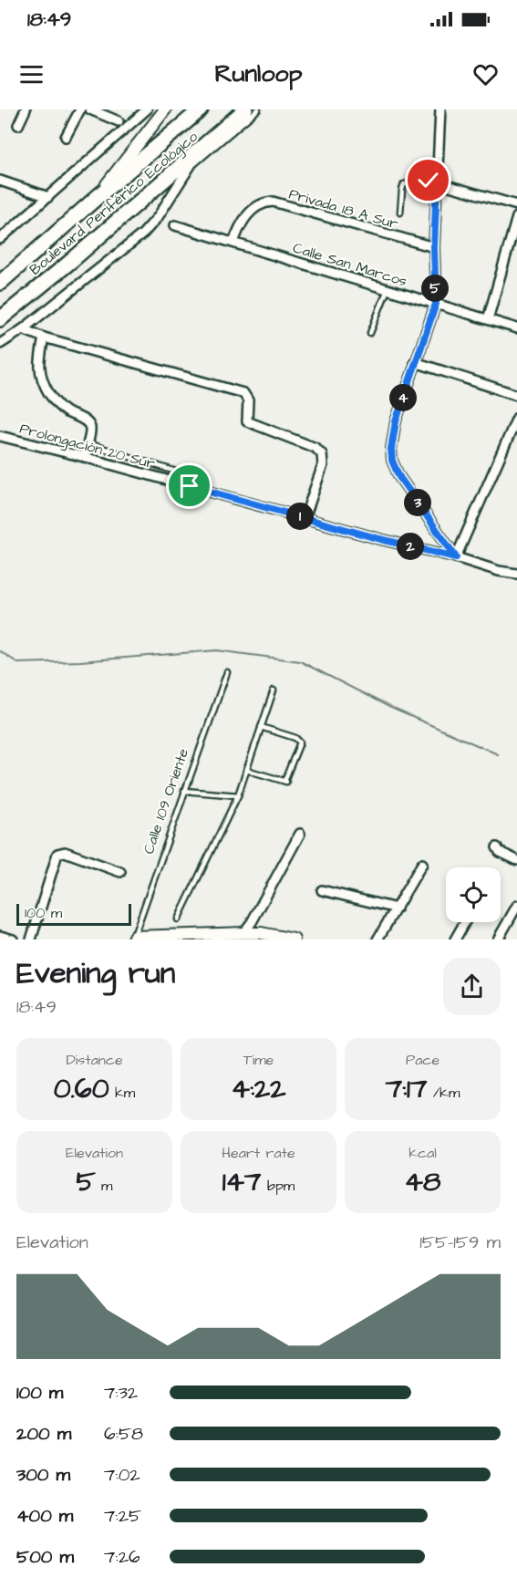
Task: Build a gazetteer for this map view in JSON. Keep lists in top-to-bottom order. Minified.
{"streets":{"highway":["Boulevard Periférico Ecológico"],"street":["Privada 18 A Sur","Calle San Marcos","Prolongación 20 Sur"],"lane":["Calle 109 Oriente"]},"crossings":[["Privada 18 A Sur","Calle San Marcos"]],"scale_bar":"100 m","page":{"status":"18:49","header":"Runloop","pins":["5","4","3","1","2"],"scale":"100 m","heading":["Evening run","18:49"],"stats":[["Distance","0.60 km"],["Time","4:22"],["Pace","7:17 /km"],["Elevation","5 m"],["Heart rate","147 bpm"],["kcal","48"]],"chart":["Elevation","155–159 m"],"list":[{"name":"100 m","note":"7:32"},{"name":"200 m","note":"6:58"},{"name":"300 m","note":"7:02"},{"name":"400 m","note":"7:25"},{"name":"500 m","note":"7:26"}]}}
